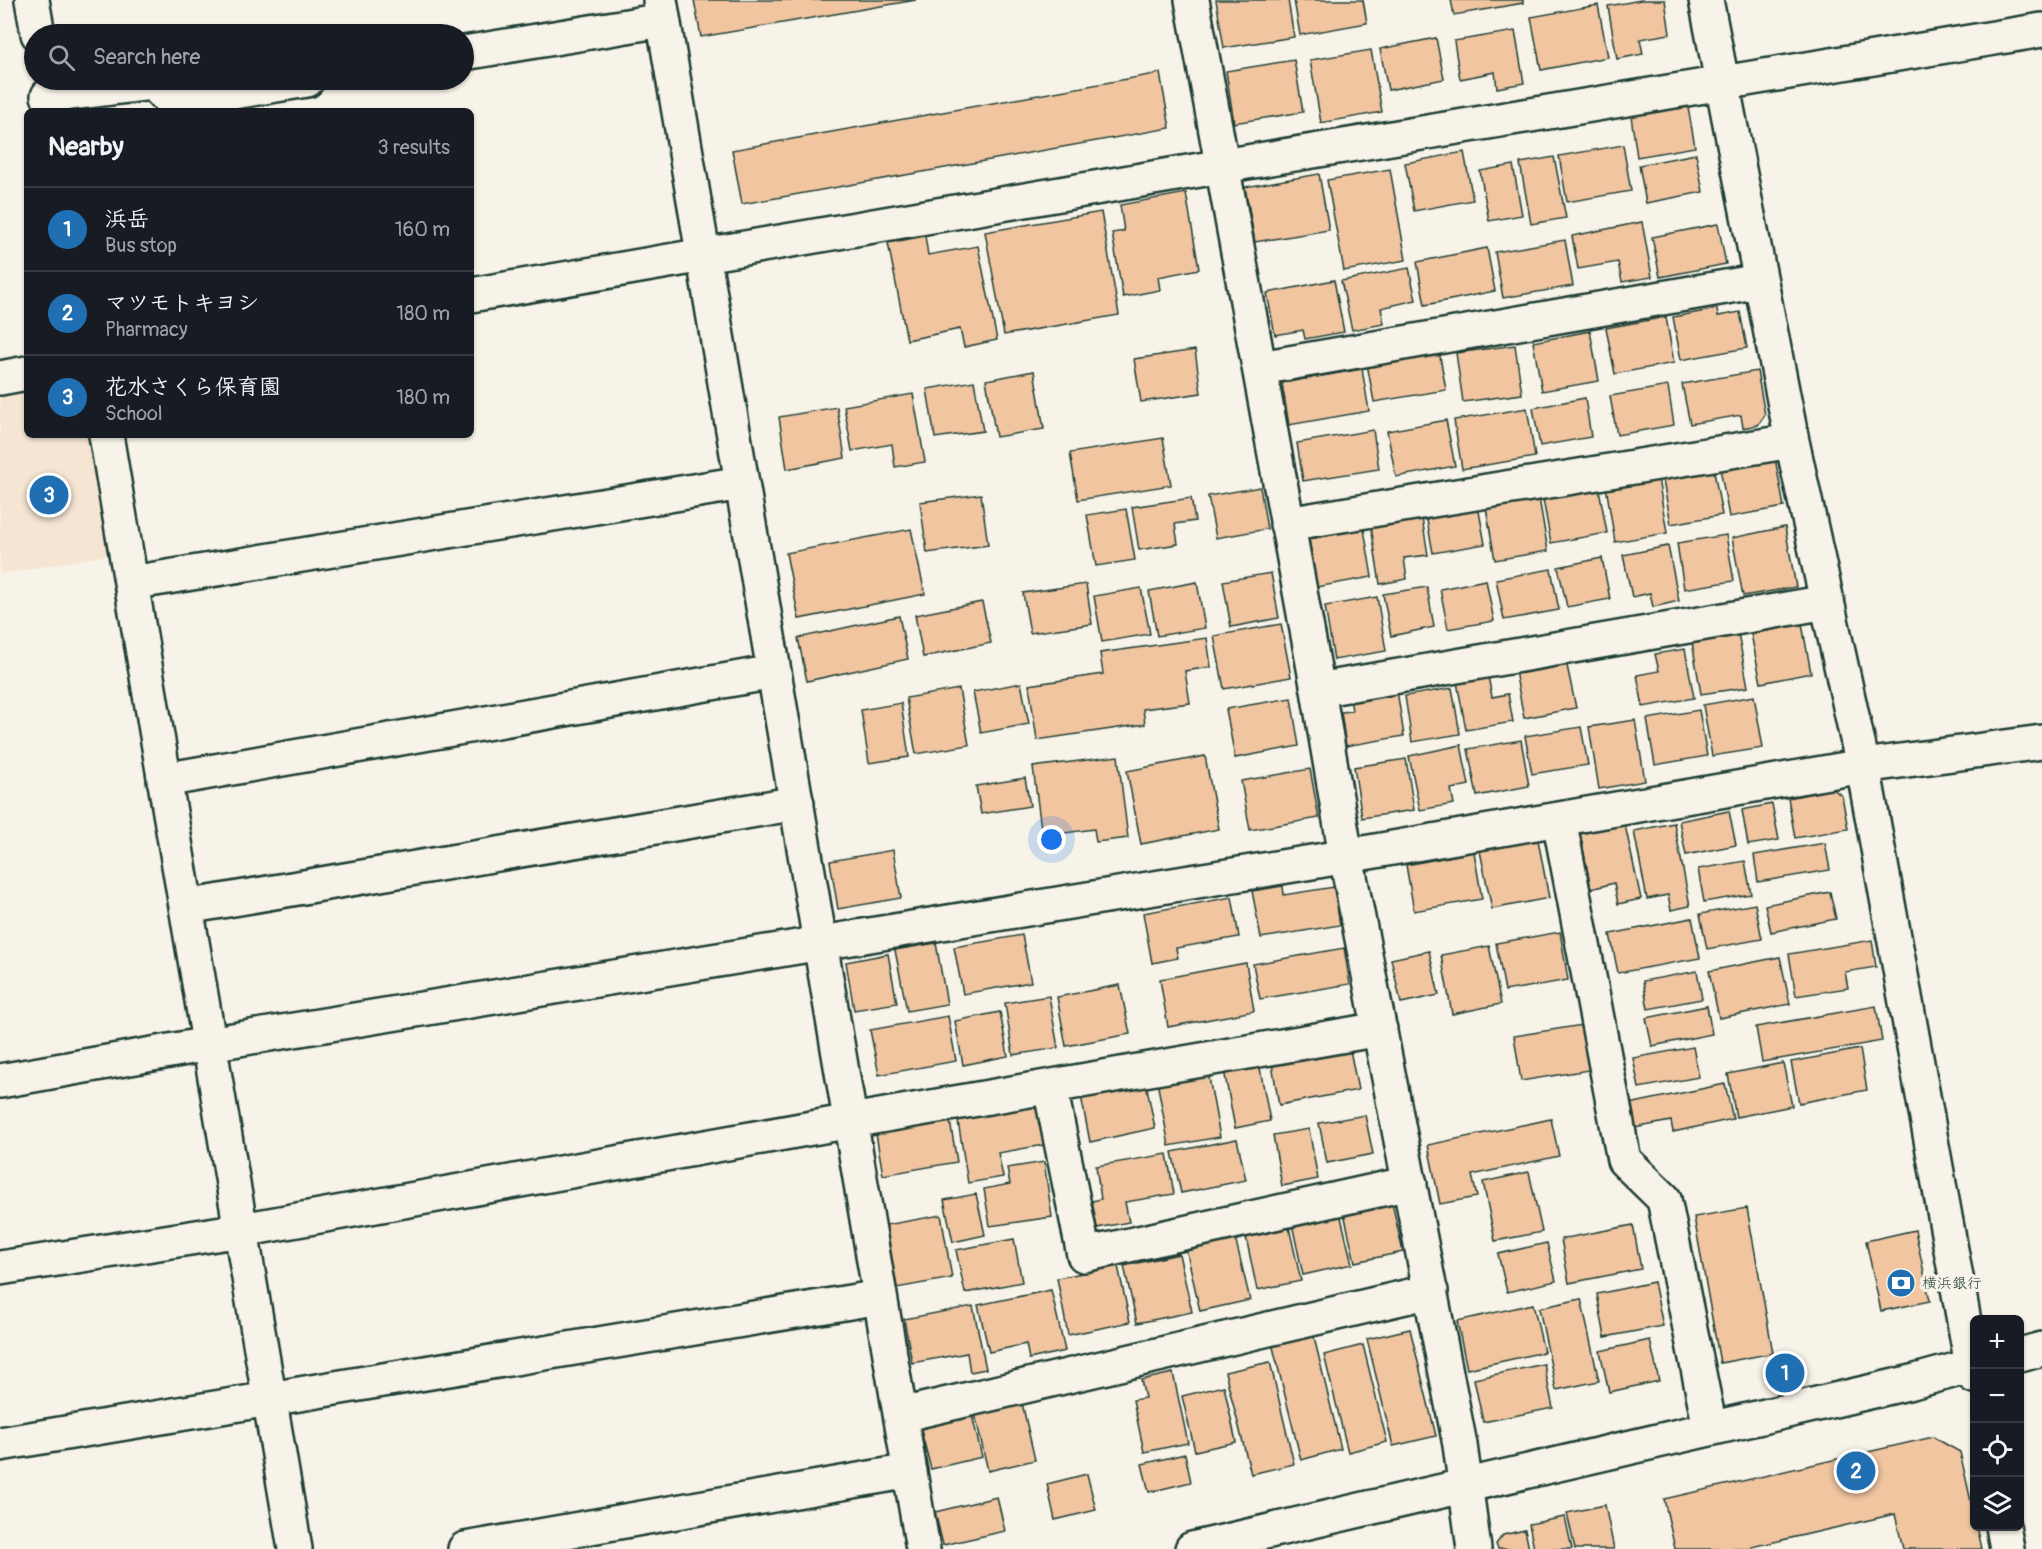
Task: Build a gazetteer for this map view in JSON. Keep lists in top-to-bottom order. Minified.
{"places":{"bank":["横浜銀行"]},"page":{"search":"Search here","heading":["Nearby","3 results"],"list":[{"mark":"1","name":"浜岳","note":"Bus stop","value":"160 m"},{"mark":"2","name":"マツモトキヨシ","note":"Pharmacy","value":"180 m"},{"mark":"3","name":"花水さくら保育園","note":"School","value":"180 m"}],"pins":["3","1","2"],"map_buttons":["+","−"]}}
